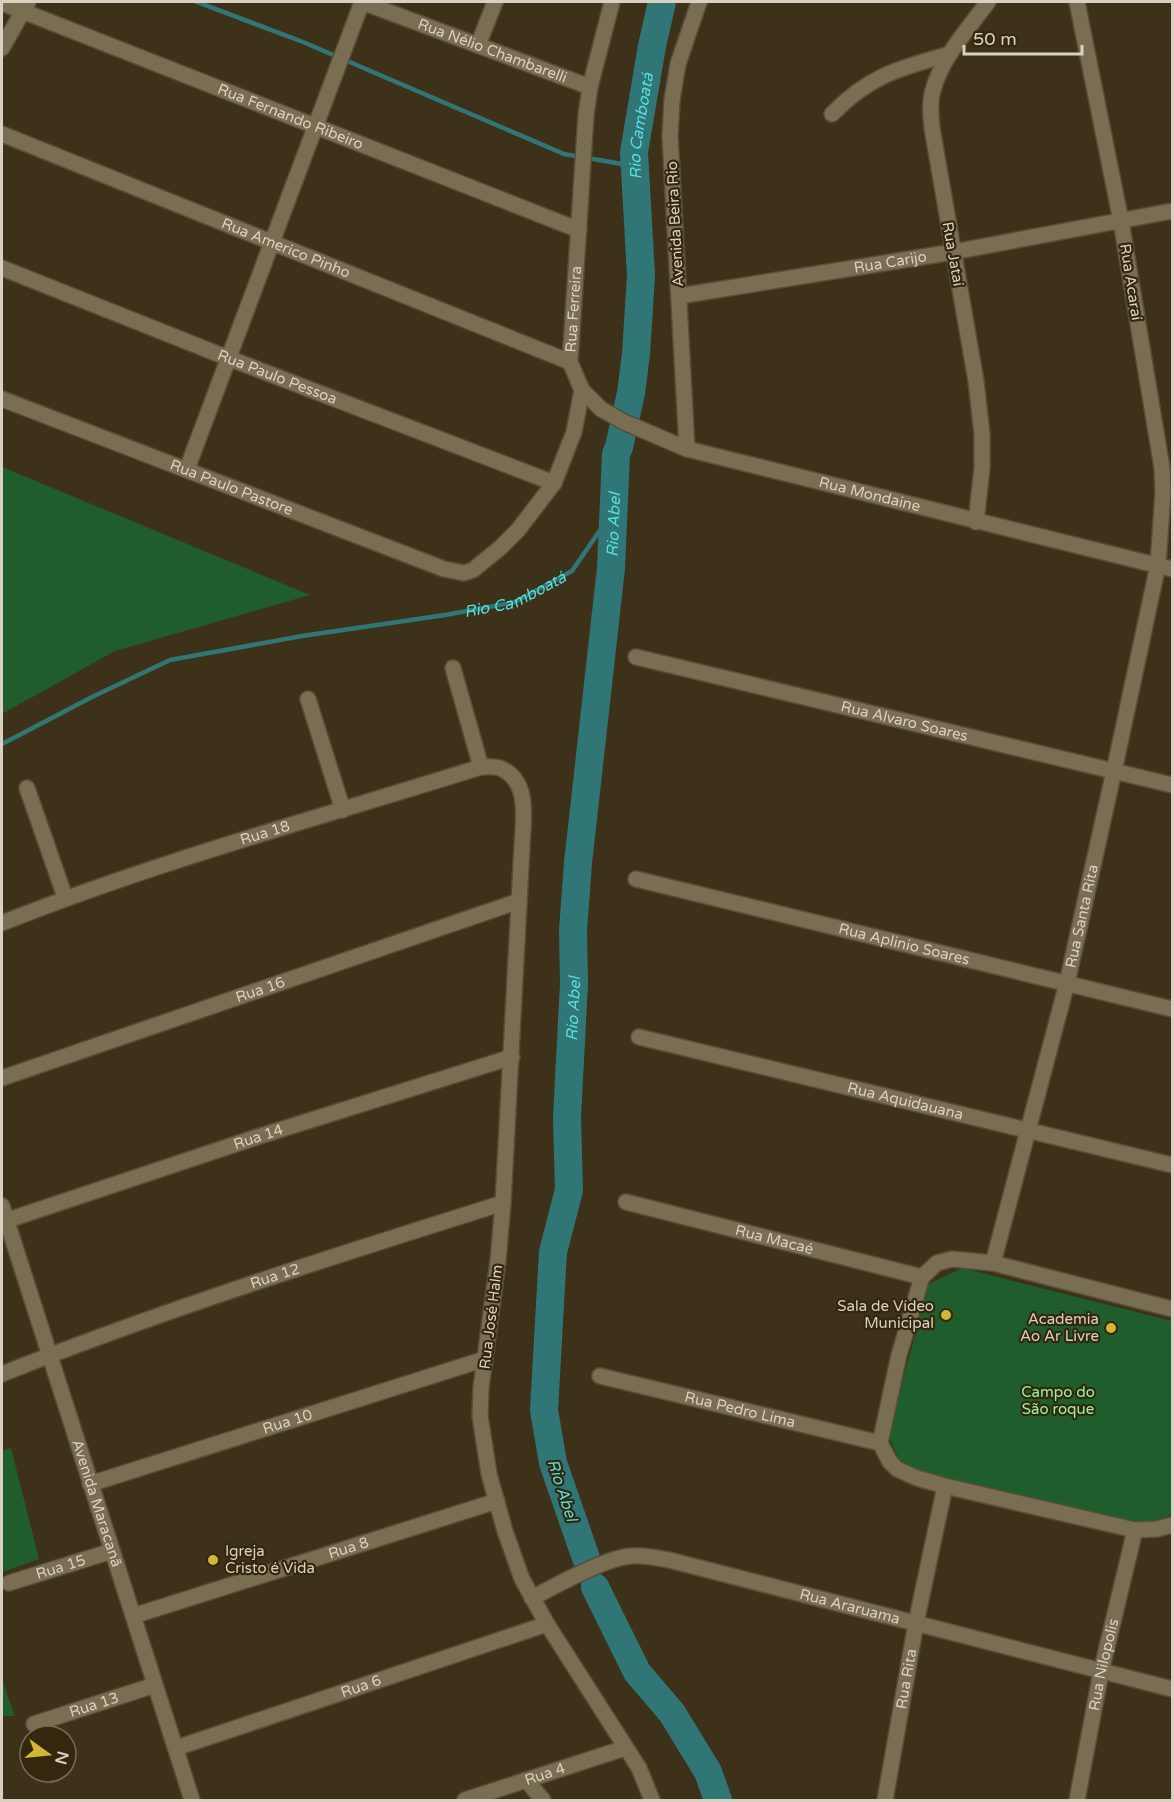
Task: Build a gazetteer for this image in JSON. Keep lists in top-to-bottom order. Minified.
{"streets":{"street":["Rua Nélio Chambarelli","Rua Fernando Ribeiro","Avenida Beira Rio","Rua Americo Pinho","Rua Jataí","Rua Carijo","Rua Acaraí","Rua Ferreira","Rua Paulo Pessoa","Rua Paulo Pastore","Rua Mondaine","Rua Alvaro Soares","Rua 18","Rua Santa Rita","Rua Aplinio Soares","Rua 16","Rua Aquidauana","Rua 14","Rua Macaé","Rua 12","Rua José Halm","Rua Pedro Lima","Rua 10","Avenida Maracanã","Rua 8","Rua 15","Rua Araruama","Rua Nilopolis","Rua Rita","Rua 6","Rua 13","Rua 4"]},"crossings":[["Rua Nélio Chambarelli","Rua Ferreira"],["Rua Fernando Ribeiro","Rua Ferreira"],["Avenida Beira Rio","Rua Carijo"],["Avenida Beira Rio","Rua Mondaine"],["Rua Americo Pinho","Rua Ferreira"],["Rua Jataí","Rua Carijo"],["Rua Jataí","Rua Mondaine"],["Rua Carijo","Rua Acaraí"],["Rua Acaraí","Rua Mondaine"],["Rua Acaraí","Rua Santa Rita"],["Rua Ferreira","Rua Mondaine"],["Rua Paulo Pessoa","Rua Paulo Pastore"],["Rua Mondaine","Rua Santa Rita"],["Rua Alvaro Soares","Rua Santa Rita"],["Rua 18","Rua José Halm"],["Rua Santa Rita","Rua Aplinio Soares"],["Rua Santa Rita","Rua Aquidauana"],["Rua 16","Rua José Halm"],["Rua 14","Rua José Halm"],["Rua 14","Avenida Maracanã"],["Rua 12","Rua José Halm"],["Rua 12","Avenida Maracanã"],["Rua José Halm","Rua 10"],["Rua José Halm","Rua 8"],["Rua José Halm","Rua Araruama"],["Rua José Halm","Rua 6"],["Rua José Halm","Rua 4"],["Rua 10","Avenida Maracanã"],["Avenida Maracanã","Rua 8"],["Avenida Maracanã","Rua 15"],["Avenida Maracanã","Rua 6"],["Avenida Maracanã","Rua 13"],["Rua Araruama","Rua Nilopolis"],["Rua Araruama","Rua Rita"]],"water":["Rio Camboatá","Rio Abel"],"parks":["Campo do São roque"],"places":["Sala de Vídeo Municipal","Academia Ao Ar Livre","Igreja Cristo é Vida"],"scale_bar":"50 m","north":"right"}
